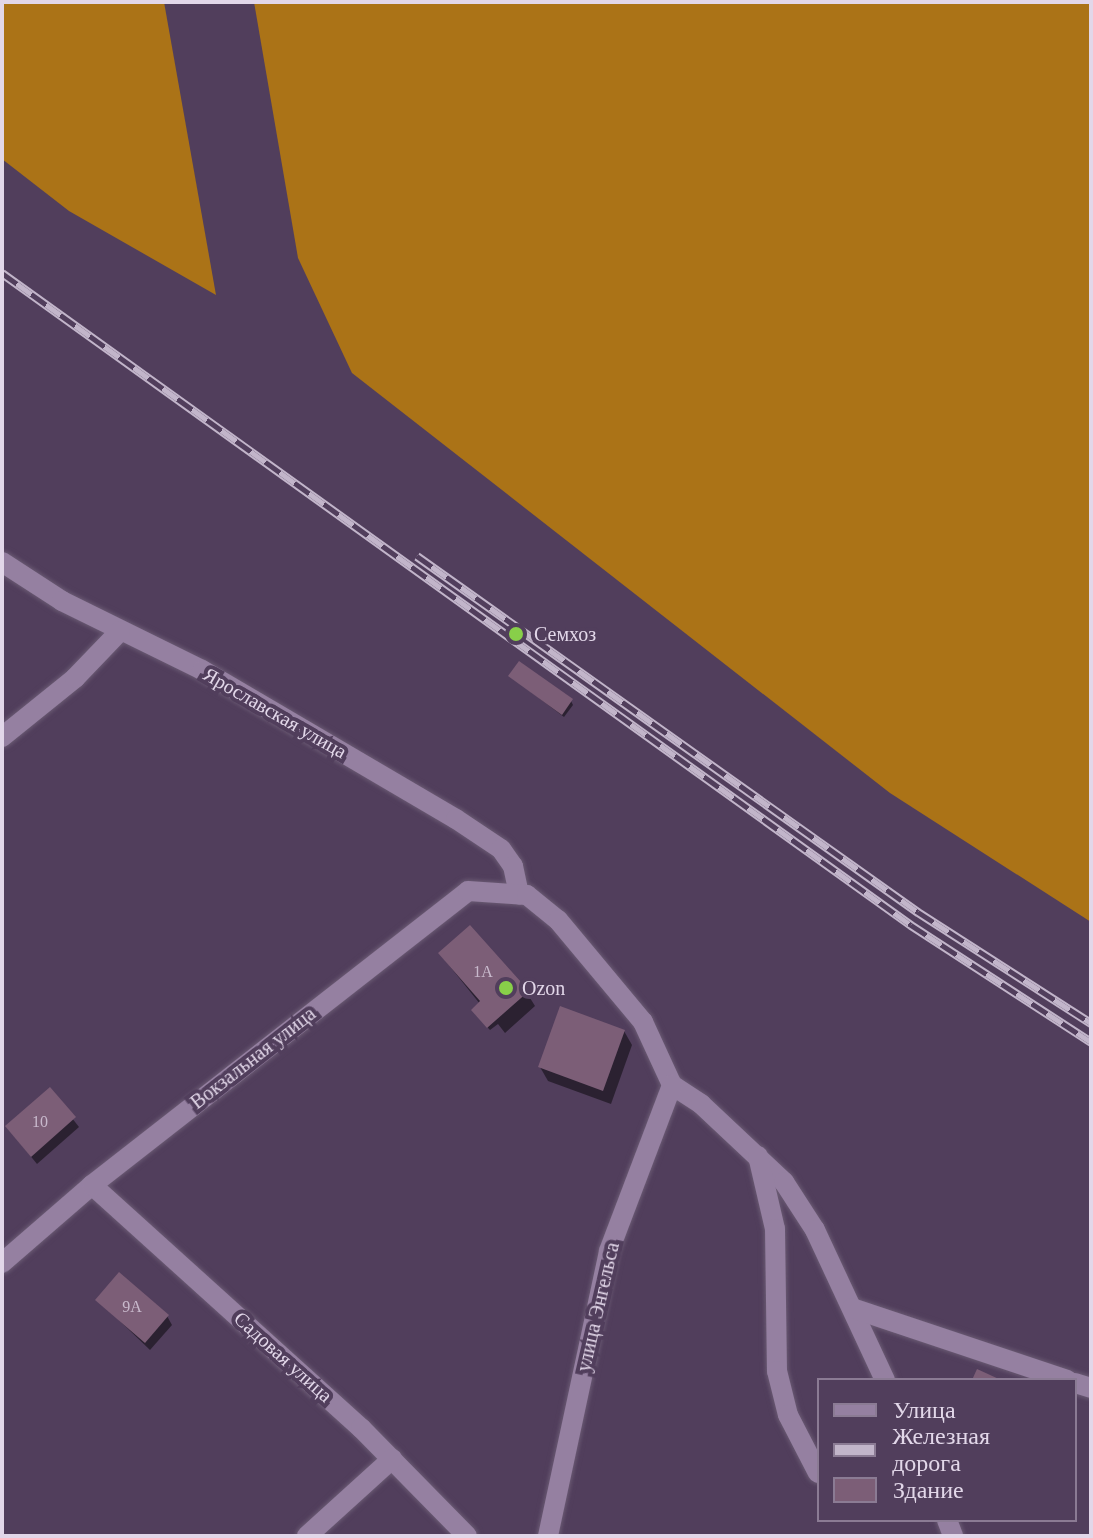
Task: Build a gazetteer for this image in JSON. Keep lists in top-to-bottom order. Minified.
{"streets":{"street":["Ярославская улица","Вокзальная улица","улица Энгельса","Садовая улица"]},"crossings":[["Ярославская улица","Вокзальная улица"],["Вокзальная улица","Садовая улица"]],"places":["Семхоз","Ozon"],"house_numbers":["1А","10","9А"],"legend":["Улица","Железная дорога","Здание"]}
